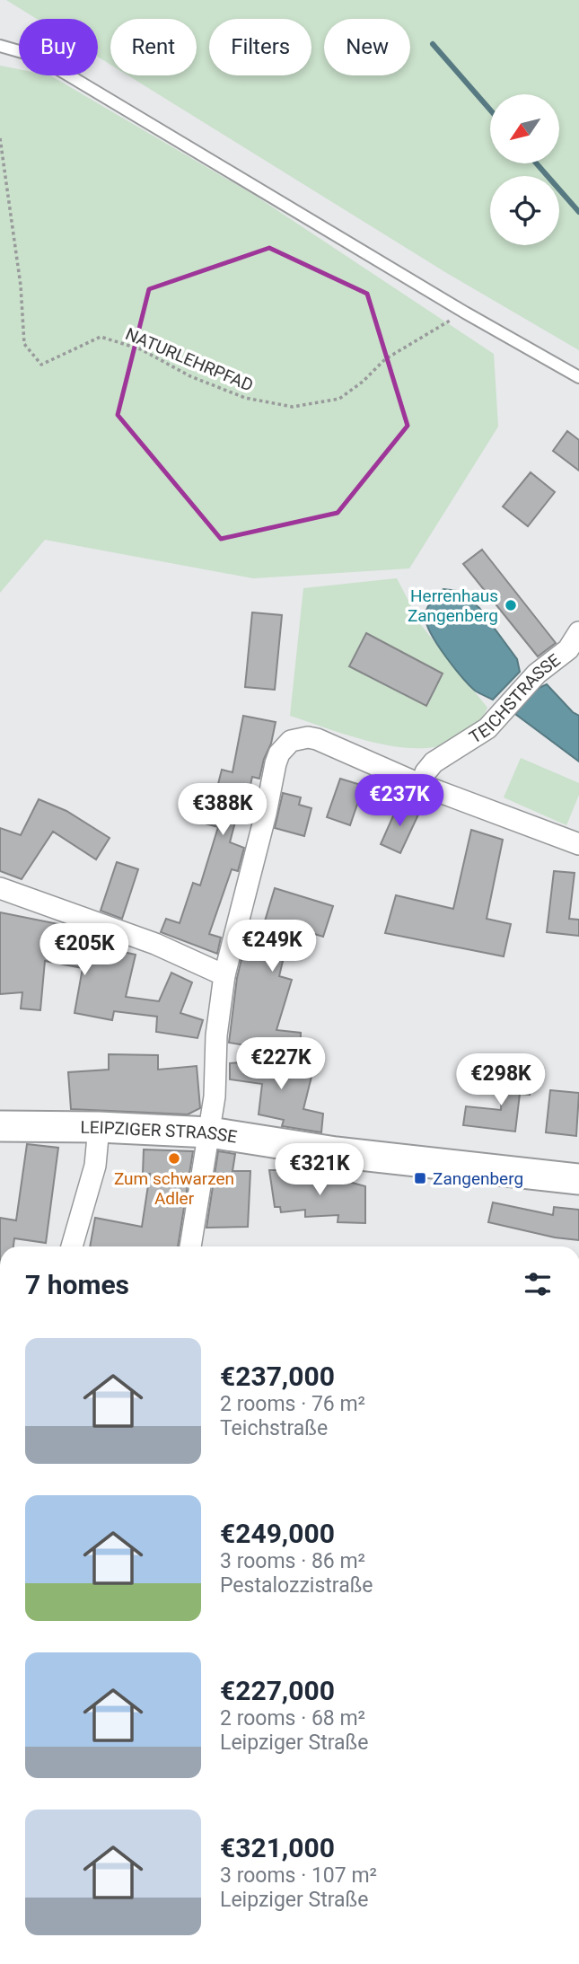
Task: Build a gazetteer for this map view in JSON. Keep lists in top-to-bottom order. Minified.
{"streets":{"street":["TEICHSTRASSE","LEIPZIGER STRASSE"],"path":["NATURLEHRPFAD"]},"places":{"other":["Herrenhaus Zangenberg","Zum schwarzen Adler"],"transit":["Zangenberg"]},"north":"bottom left","page":{"chip":["Buy","Rent","Filters","New"],"price":["€237K","€388K","€249K","€205K","€227K","€298K","€321K"],"heading":"7 homes","list":[{"name":"€237,000","note":"2 rooms · 76 m² · Teichstraße"},{"name":"€249,000","note":"3 rooms · 86 m² · Pestalozzistraße"},{"name":"€227,000","note":"2 rooms · 68 m² · Leipziger Straße"},{"name":"€321,000","note":"3 rooms · 107 m² · Leipziger Straße"}]}}
